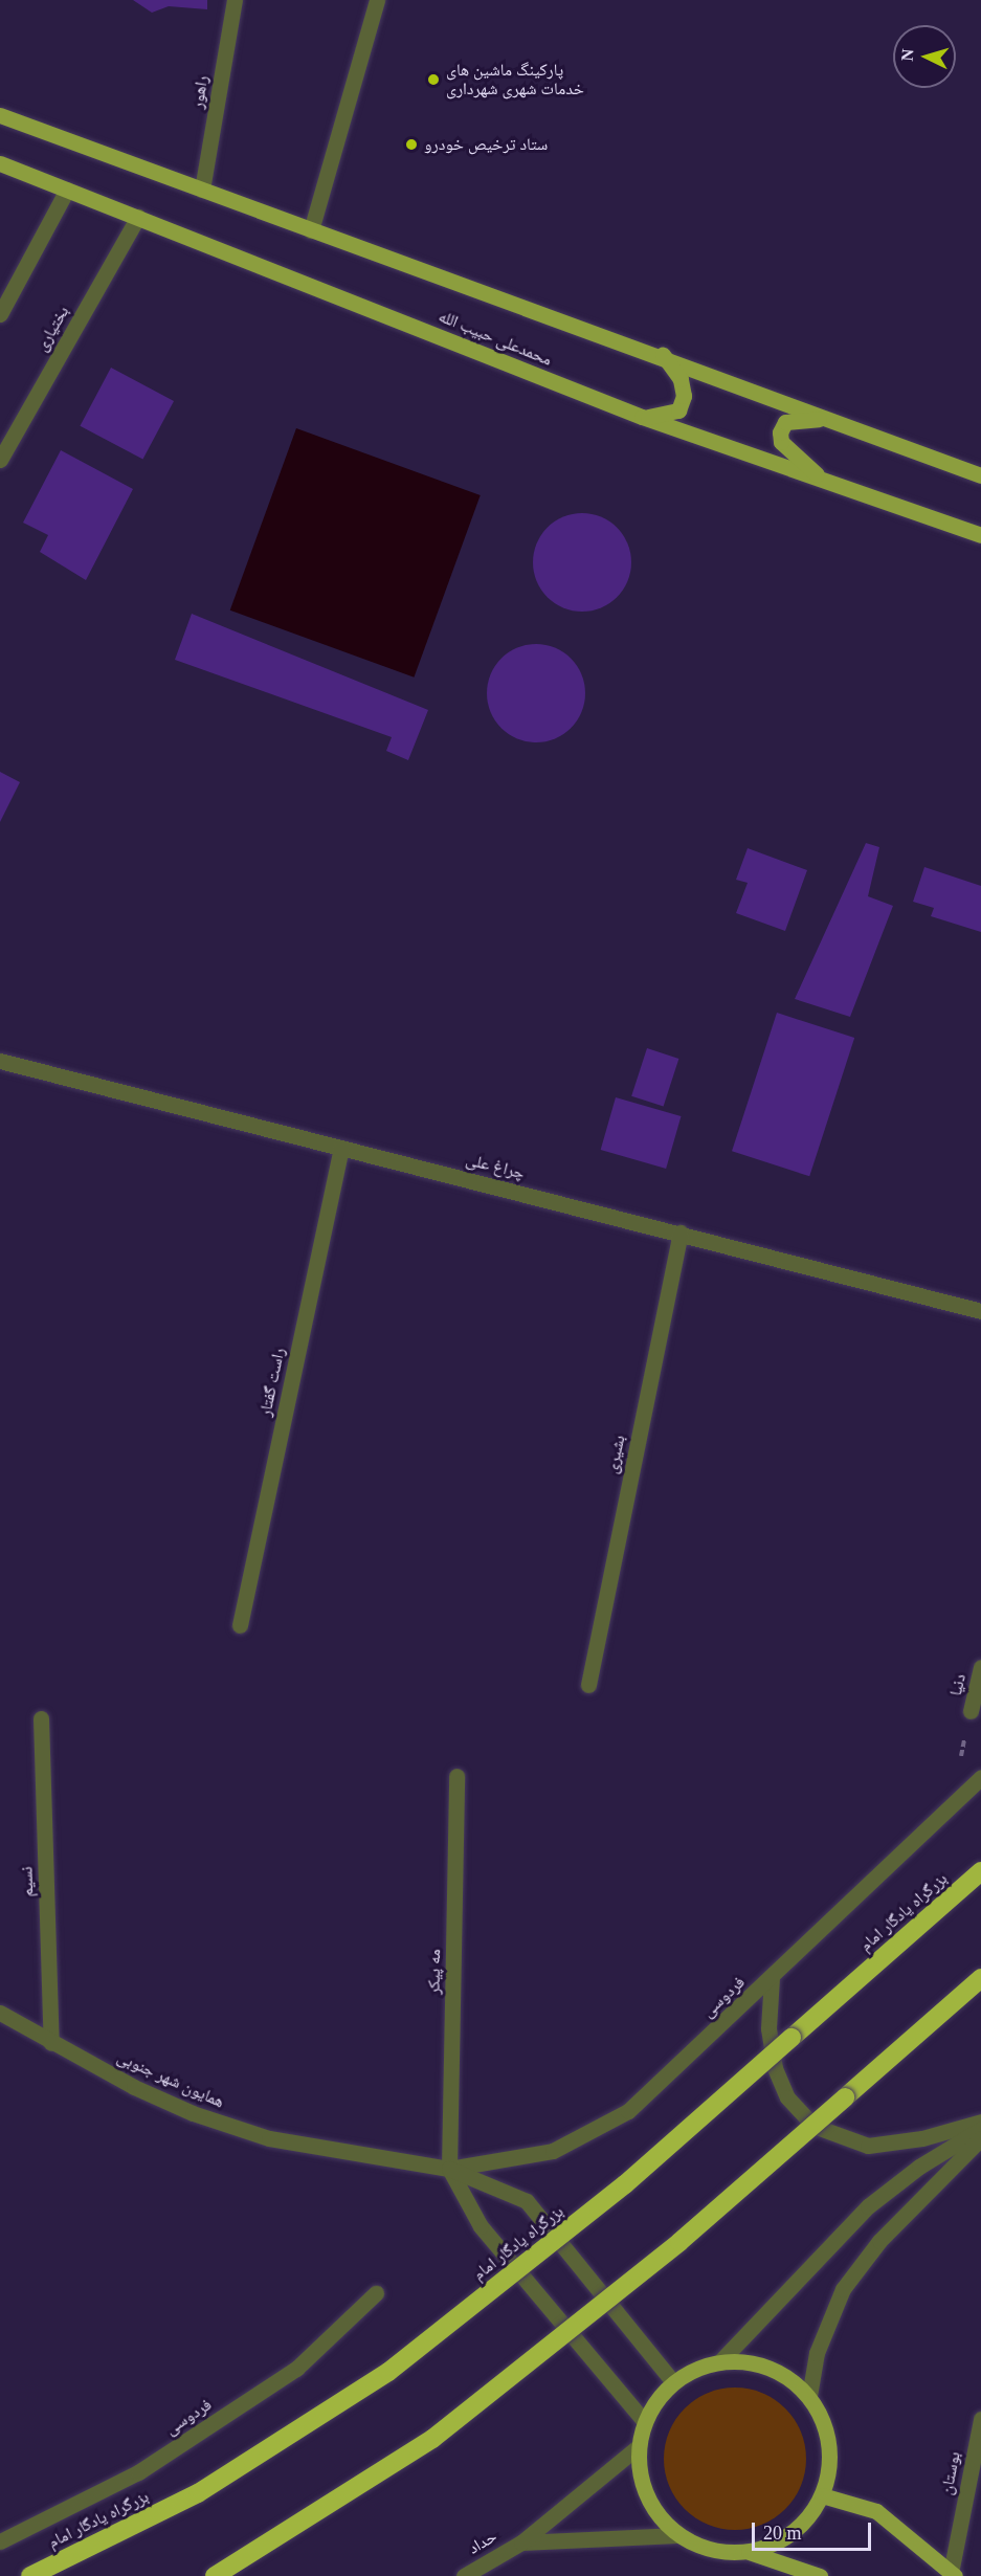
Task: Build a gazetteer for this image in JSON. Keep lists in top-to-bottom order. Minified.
{"streets":{"highway":["بزرگراه یادگار امام"],"main road":["محمدعلی حبیب الله"],"street":["راهور","بختیاری","چراغ‌ علی","راست گفتار","بشیری","دنیا","نسیم","مه‌ پیکر","فردوسی","همایون‌ شهر جنوبی","بوستان","حداد"]},"crossings":[["بختیاری","محمدعلی حبیب الله"],["چراغ‌ علی","راست گفتار"],["چراغ‌ علی","بشیری"],["نسیم","همایون‌ شهر جنوبی"],["مه‌ پیکر","فردوسی"],["مه‌ پیکر","همایون‌ شهر جنوبی"],["فردوسی","همایون‌ شهر جنوبی"]],"places":["پارکینگ ماشین های خدمات شهری شهرداری","ستاد ترخیص خودرو"],"scale_bar":"20 m","north":"left"}
